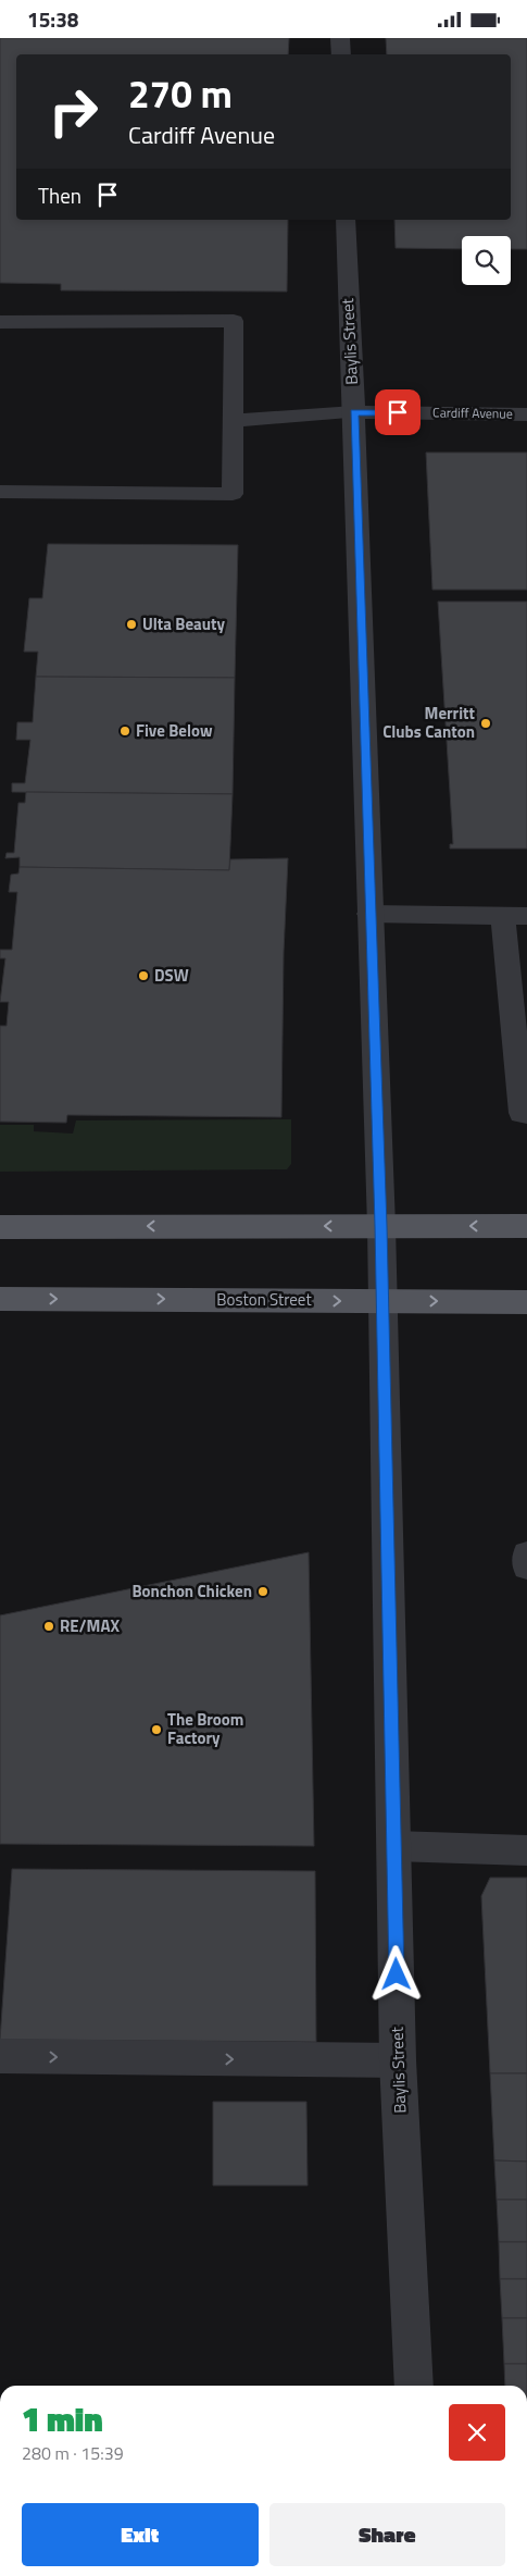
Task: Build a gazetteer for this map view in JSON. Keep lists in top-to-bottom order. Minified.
{"streets":{"main road":["Boston Street"],"street":["Baylis Street","Cardiff Avenue"]},"crossings":[["Baylis Street","Cardiff Avenue"],["Baylis Street","Boston Street"]],"places":["Ulta Beauty","Merritt Clubs Canton","Five Below","DSW","Bonchon Chicken","RE/MAX","The Broom Factory"],"page":{"status":"15:38","turn":["270 m","Cardiff Avenue"],"then":"Then","heading":["1 min","280 m · 15:39"],"buttons":["Exit","Share"]}}
